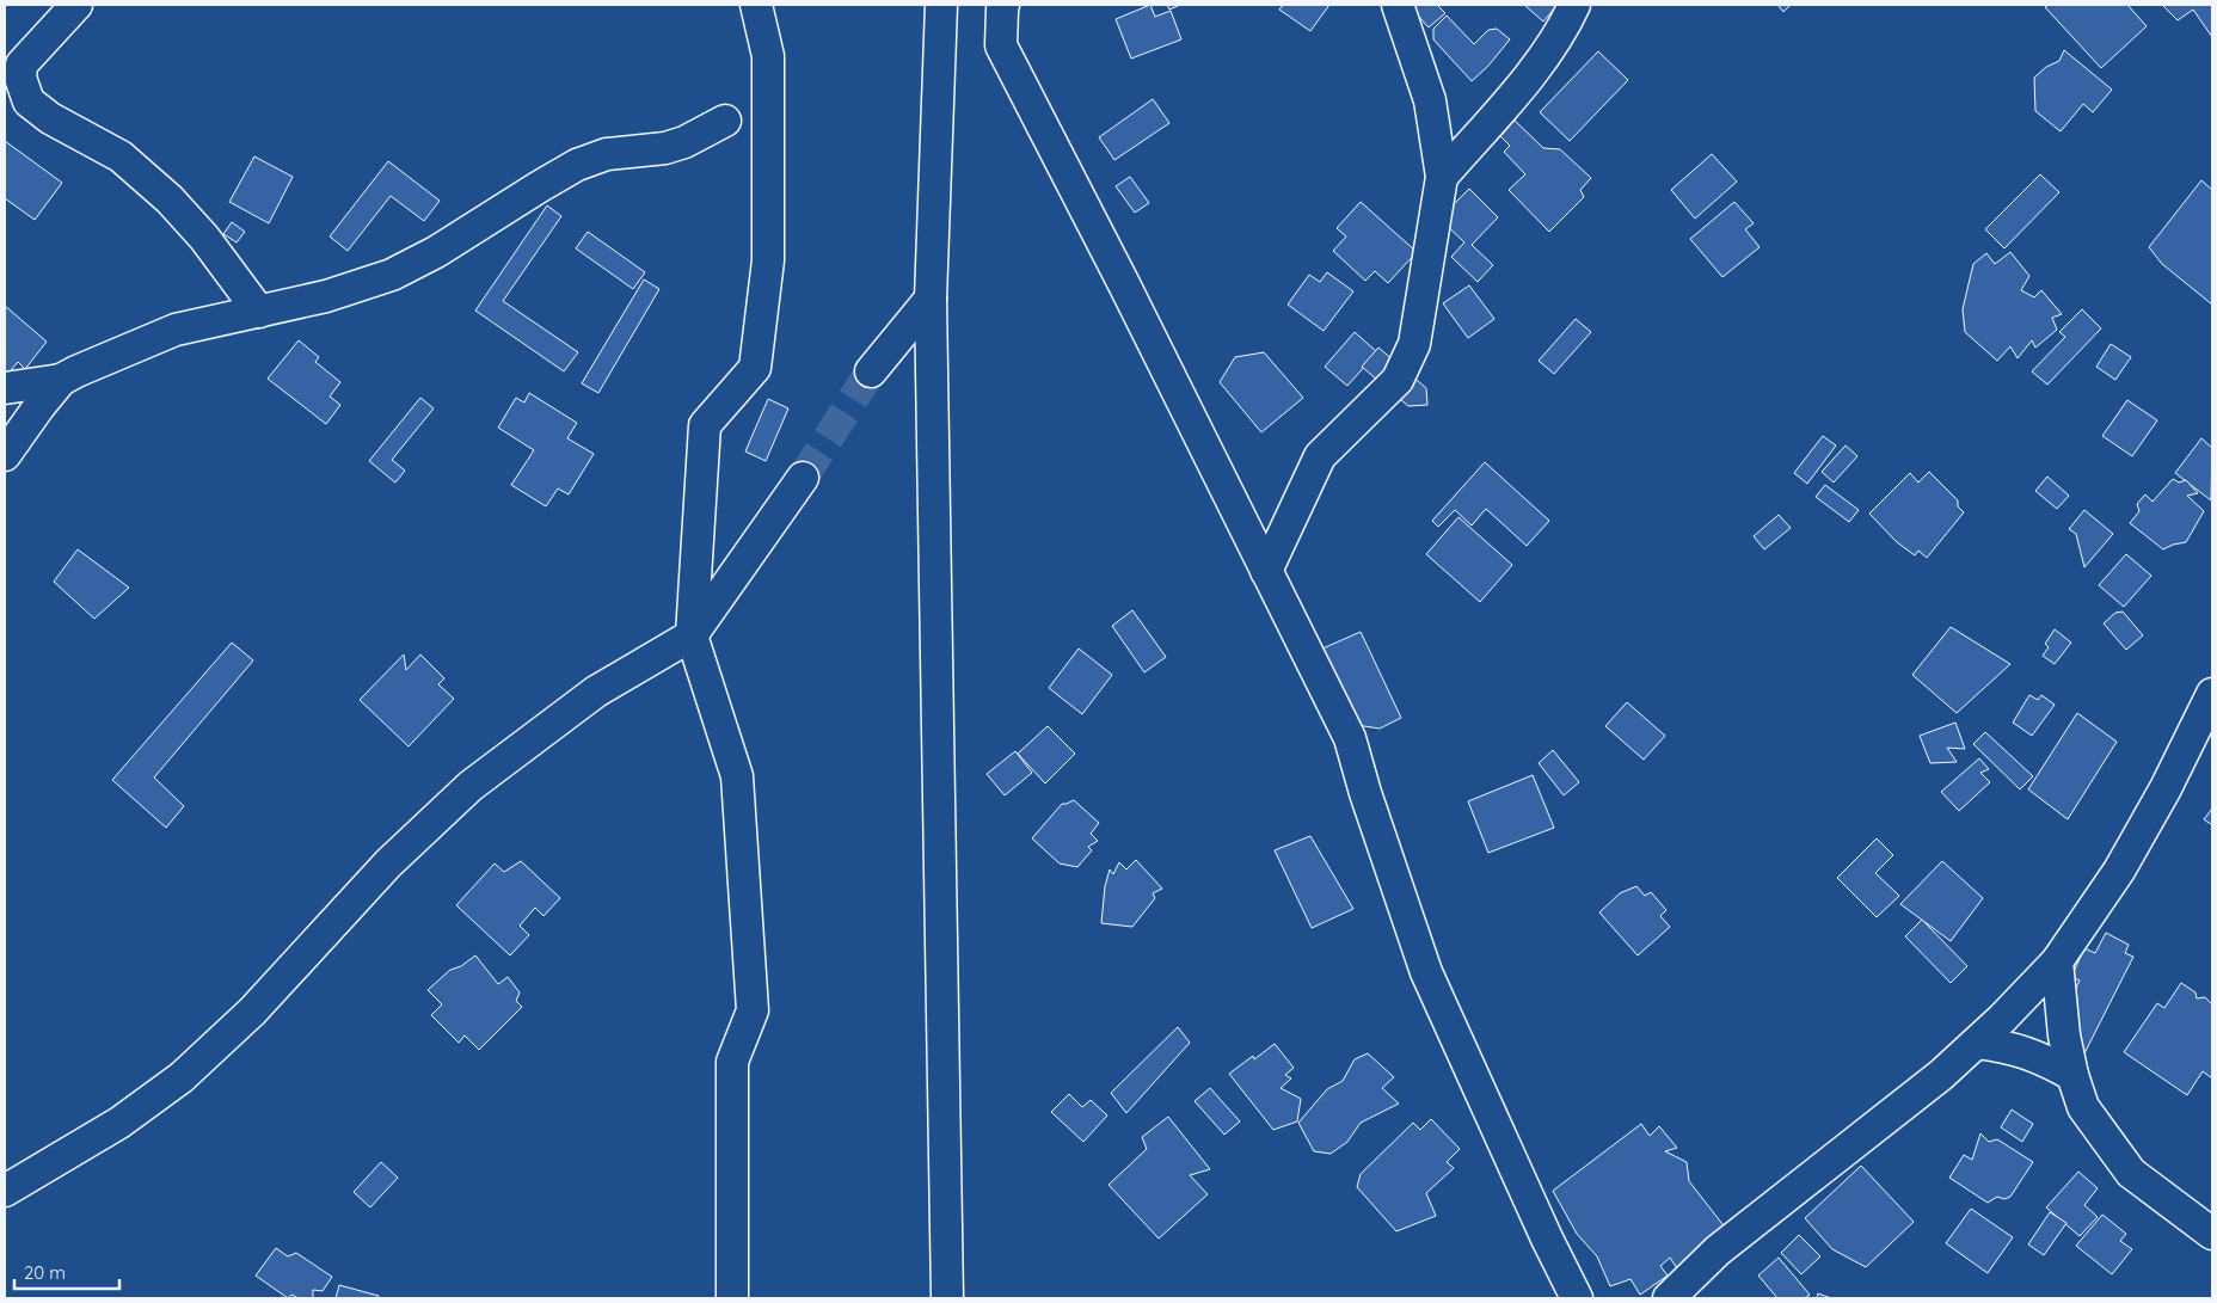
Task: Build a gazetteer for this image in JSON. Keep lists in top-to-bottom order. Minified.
{"scale_bar":"20 m"}
